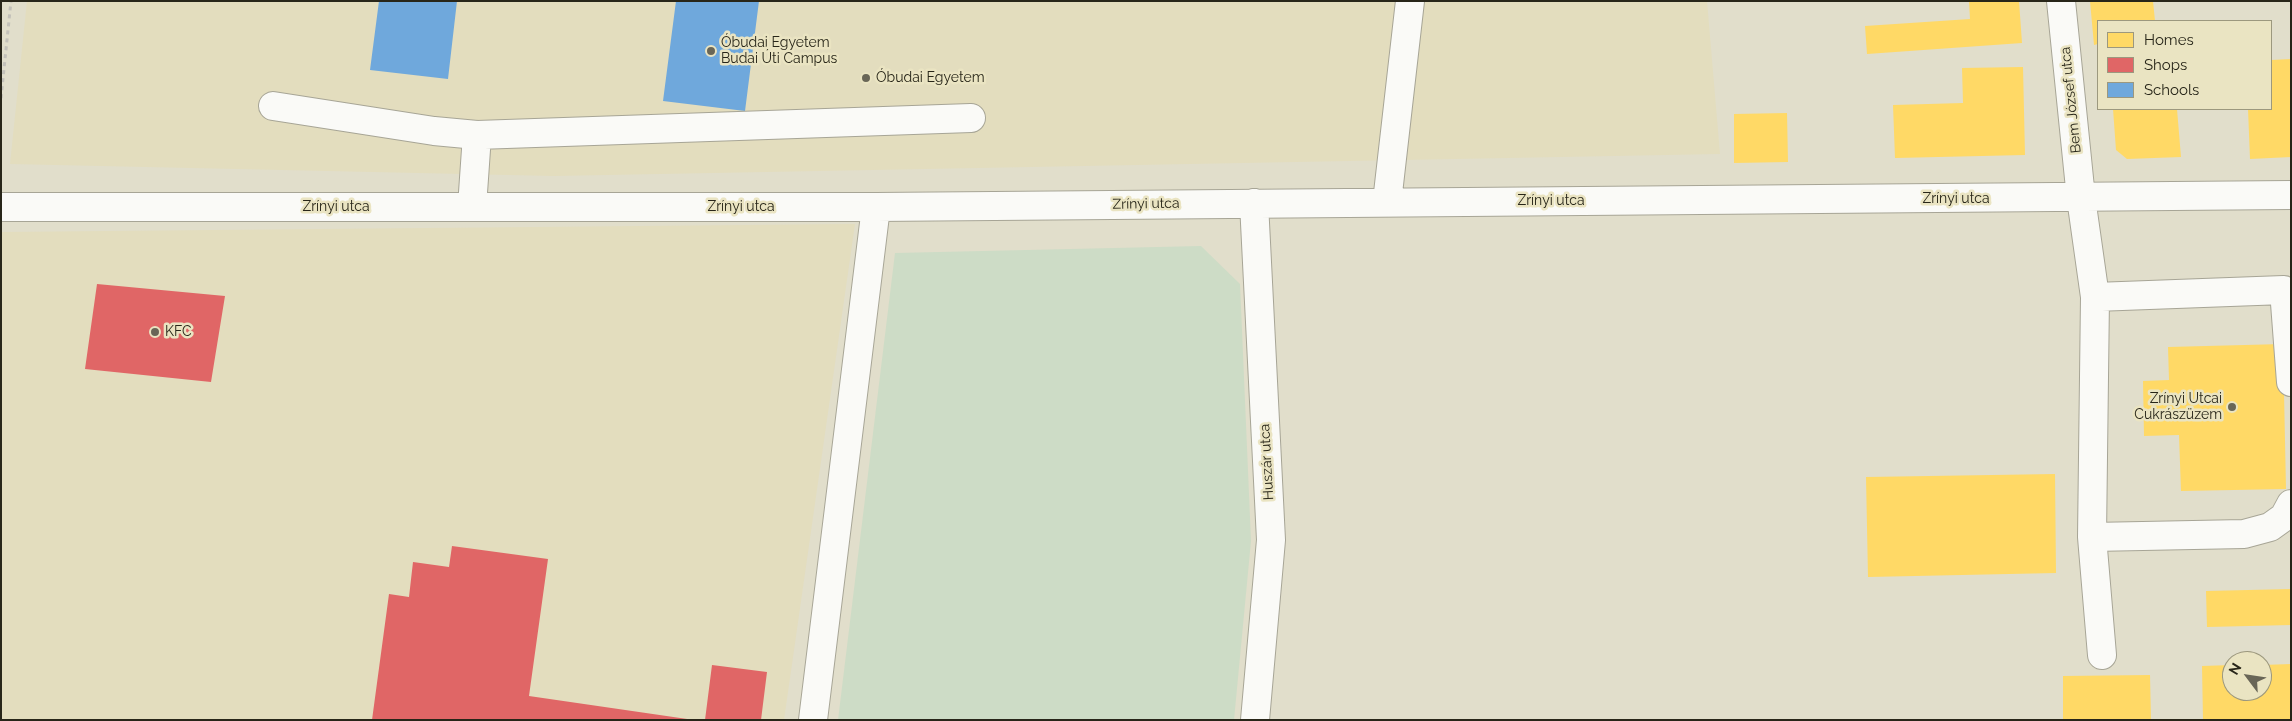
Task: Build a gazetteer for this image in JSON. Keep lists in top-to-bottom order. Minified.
{"streets":{"street":["Bem József utca","Zrínyi utca","Huszár utca"]},"crossings":[["Bem József utca","Zrínyi utca"],["Zrínyi utca","Huszár utca"]],"places":["Óbudai Egyetem Budai Úti Campus","Óbudai Egyetem","KFC","Zrínyi Utcai Cukrászüzem"],"legend":["Homes","Shops","Schools"],"north":"top left"}
